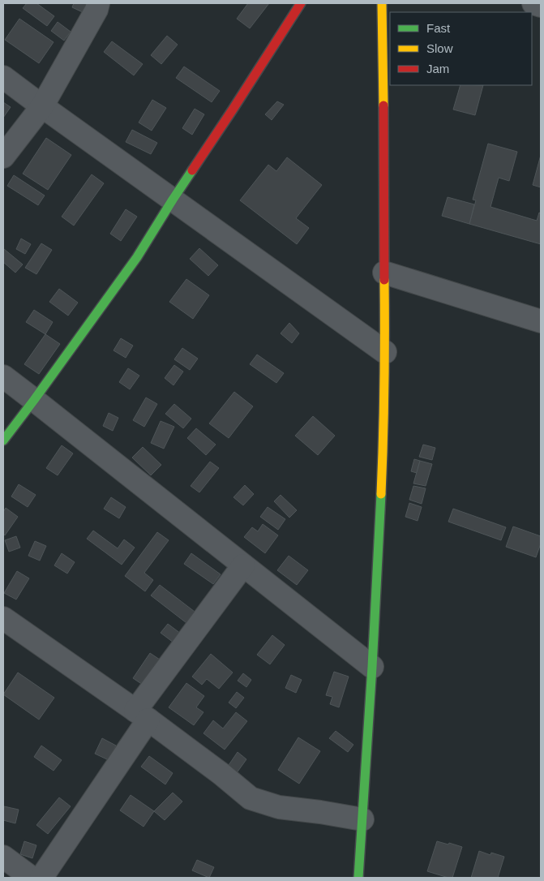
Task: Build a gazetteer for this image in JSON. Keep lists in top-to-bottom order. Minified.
{"legend":["Fast","Slow","Jam"]}
